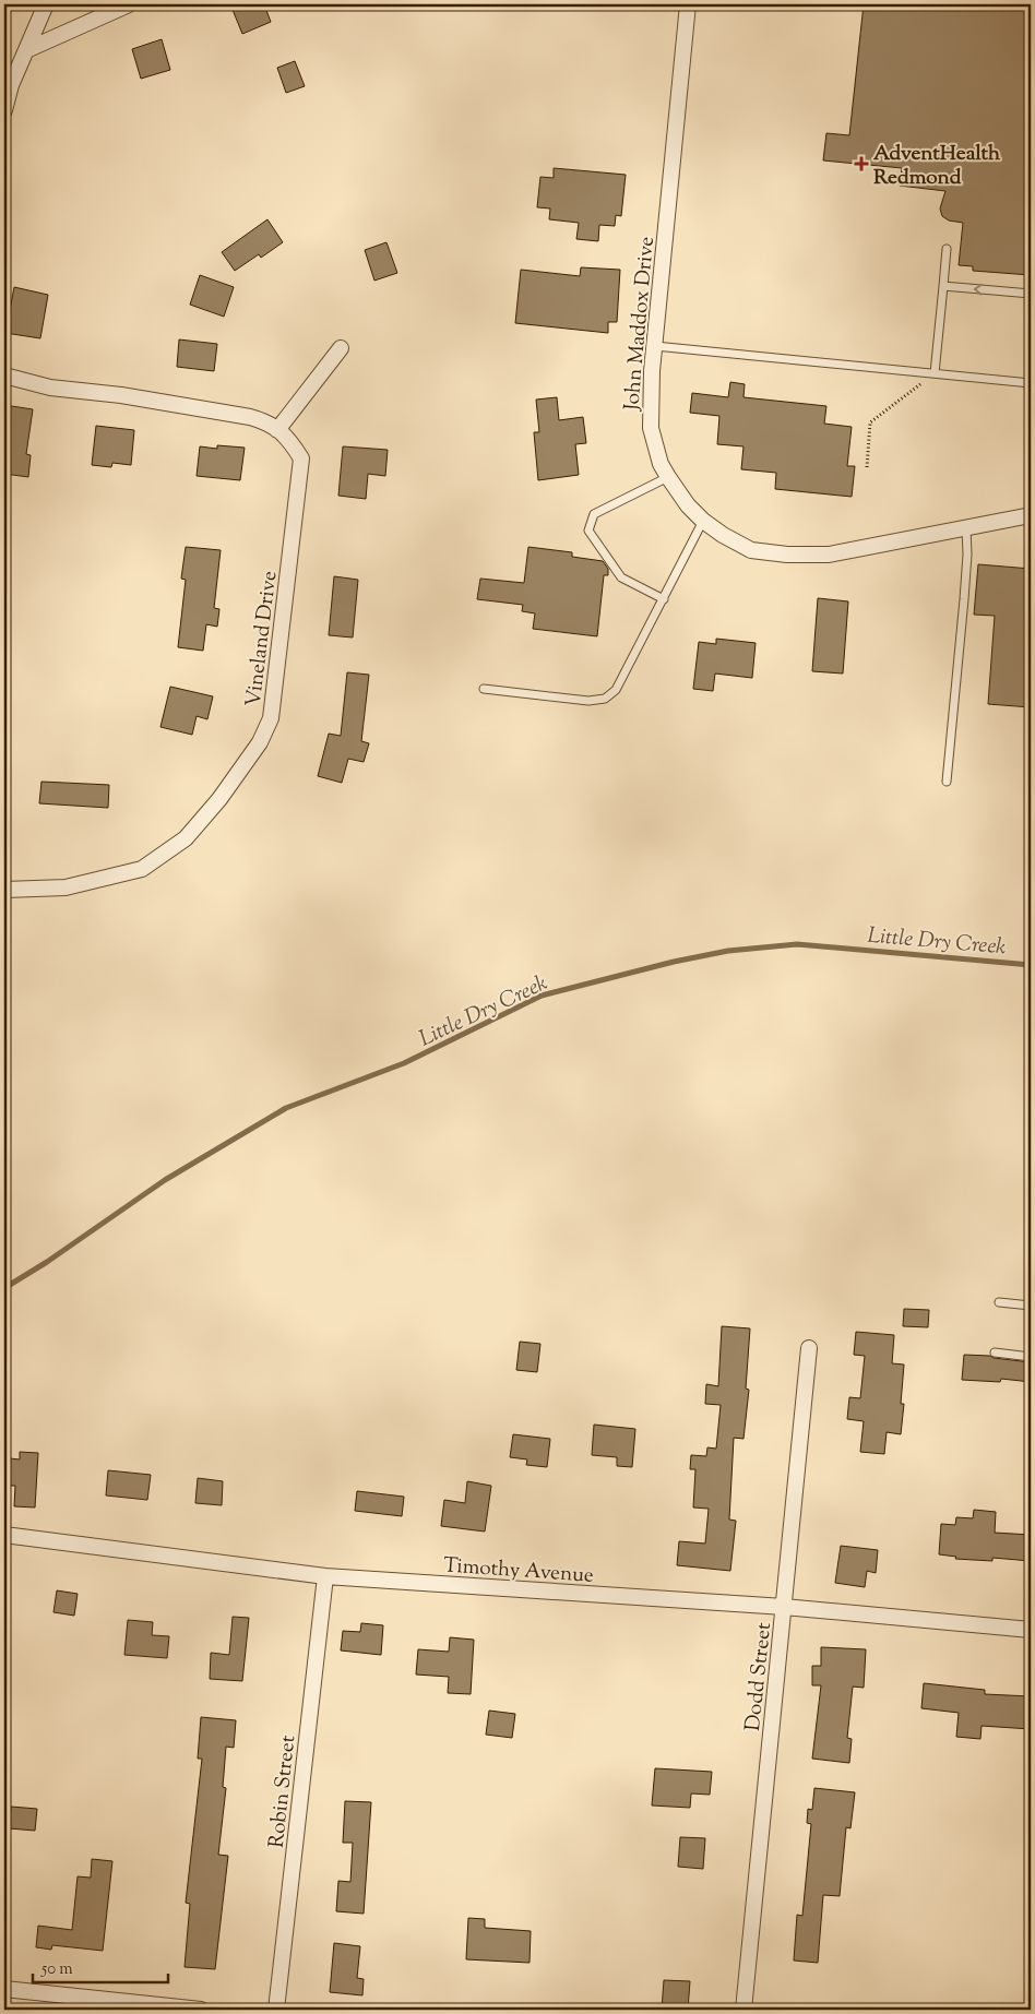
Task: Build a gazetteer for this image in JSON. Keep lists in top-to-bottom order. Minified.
{"streets":{"street":["John Maddox Drive","Vineland Drive","Timothy Avenue","Dodd Street","Robin Street"]},"crossings":[["Timothy Avenue","Dodd Street"],["Timothy Avenue","Robin Street"]],"water":["Little Dry Creek"],"places":{"health":["AdventHealth Redmond"]},"scale_bar":"50 m"}
